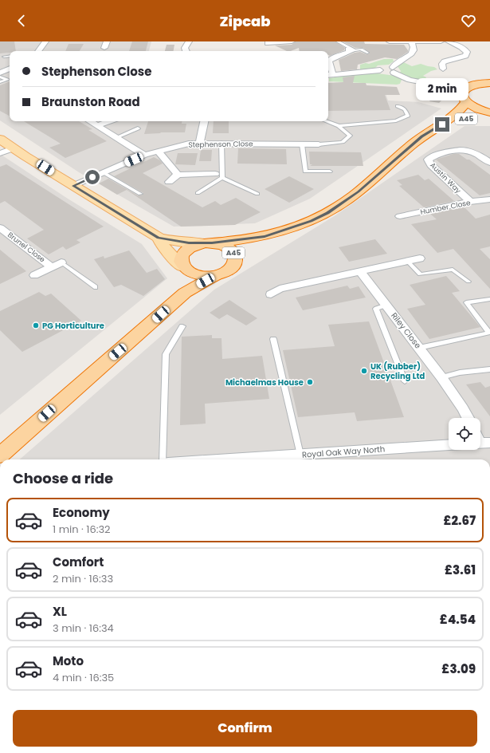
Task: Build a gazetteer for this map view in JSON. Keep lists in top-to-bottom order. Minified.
{"streets":{"highway":["A45"],"street":["Stephenson Close","Austin Way","Humber Close","Brunel Close","Riley Close","Royal Oak Way North"]},"crossings":[["Austin Way","Humber Close"]],"places":["PG Horticulture","UK (Rubber) Recycling Ltd","Michaelmas House"],"page":{"header":"Zipcab","banner":["Stephenson Close","Braunston Road"],"bubble":"2 min","heading":"Choose a ride","list":[{"name":"Economy","note":"1 min · 16:32","value":"£2.67"},{"name":"Comfort","note":"2 min · 16:33","value":"£3.61"},{"name":"XL","note":"3 min · 16:34","value":"£4.54"},{"name":"Moto","note":"4 min · 16:35","value":"£3.09"}],"buttons":"Confirm"}}
